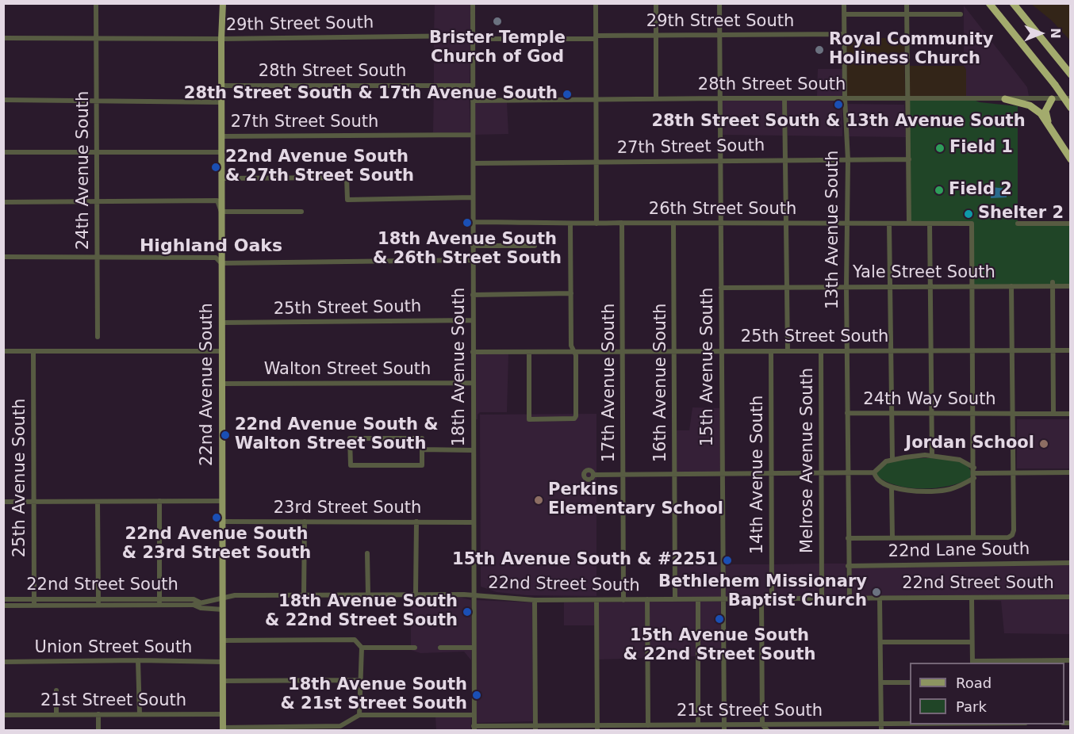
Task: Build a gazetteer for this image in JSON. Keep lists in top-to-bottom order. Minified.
{"streets":{"main road":["22nd Avenue South"],"street":["29th Street South","28th Street South","27th Street South","24th Avenue South","26th Street South","13th Avenue South","Yale Street South","25th Street South","18th Avenue South","15th Avenue South","Walton Street South","17th Avenue South","16th Avenue South","24th Way South","Melrose Avenue South","14th Avenue South","25th Avenue South","23rd Street South","22nd Lane South","22nd Street South","Union Street South","21st Street South"]},"crossings":[["29th Street South","24th Avenue South"],["29th Street South","13th Avenue South"],["29th Street South","18th Avenue South"],["29th Street South","15th Avenue South"],["29th Street South","22nd Avenue South"],["28th Street South","13th Avenue South"],["28th Street South","18th Avenue South"],["28th Street South","15th Avenue South"],["28th Street South","22nd Avenue South"],["27th Street South","24th Avenue South"],["27th Street South","13th Avenue South"],["27th Street South","18th Avenue South"],["27th Street South","15th Avenue South"],["27th Street South","22nd Avenue South"],["26th Street South","13th Avenue South"],["26th Street South","Yale Street South"],["26th Street South","18th Avenue South"],["26th Street South","15th Avenue South"],["26th Street South","17th Avenue South"],["26th Street South","16th Avenue South"],["13th Avenue South","Yale Street South"],["13th Avenue South","25th Street South"],["13th Avenue South","24th Way South"],["13th Avenue South","22nd Lane South"],["13th Avenue South","22nd Street South"],["Yale Street South","15th Avenue South"],["25th Street South","18th Avenue South"],["25th Street South","15th Avenue South"],["25th Street South","17th Avenue South"],["25th Street South","16th Avenue South"],["25th Street South","22nd Avenue South"],["25th Street South","Melrose Avenue South"],["25th Street South","14th Avenue South"],["18th Avenue South","Walton Street South"],["18th Avenue South","23rd Street South"],["18th Avenue South","22nd Street South"],["18th Avenue South","21st Street South"],["15th Avenue South","22nd Street South"],["15th Avenue South","21st Street South"],["Walton Street South","22nd Avenue South"],["17th Avenue South","22nd Street South"],["16th Avenue South","22nd Street South"],["22nd Avenue South","23rd Street South"],["22nd Avenue South","22nd Street South"],["22nd Avenue South","Union Street South"],["22nd Avenue South","21st Street South"],["Melrose Avenue South","22nd Street South"],["14th Avenue South","22nd Street South"],["25th Avenue South","22nd Street South"]],"districts":["Highland Oaks"],"places":["Brister Temple Church of God","Royal Community Holiness Church","28th Street South & 17th Avenue South","28th Street South & 13th Avenue South","Field 1","22nd Avenue South & 27th Street South","Field 2","Shelter 2","18th Avenue South & 26th Street South","22nd Avenue South & Walton Street South","Jordan School","Perkins Elementary School","22nd Avenue South & 23rd Street South","15th Avenue South & #2251","Bethlehem Missionary Baptist Church","18th Avenue South & 22nd Street South","15th Avenue South & 22nd Street South","18th Avenue South & 21st Street South"],"legend":["Road","Park"],"north":"right"}
